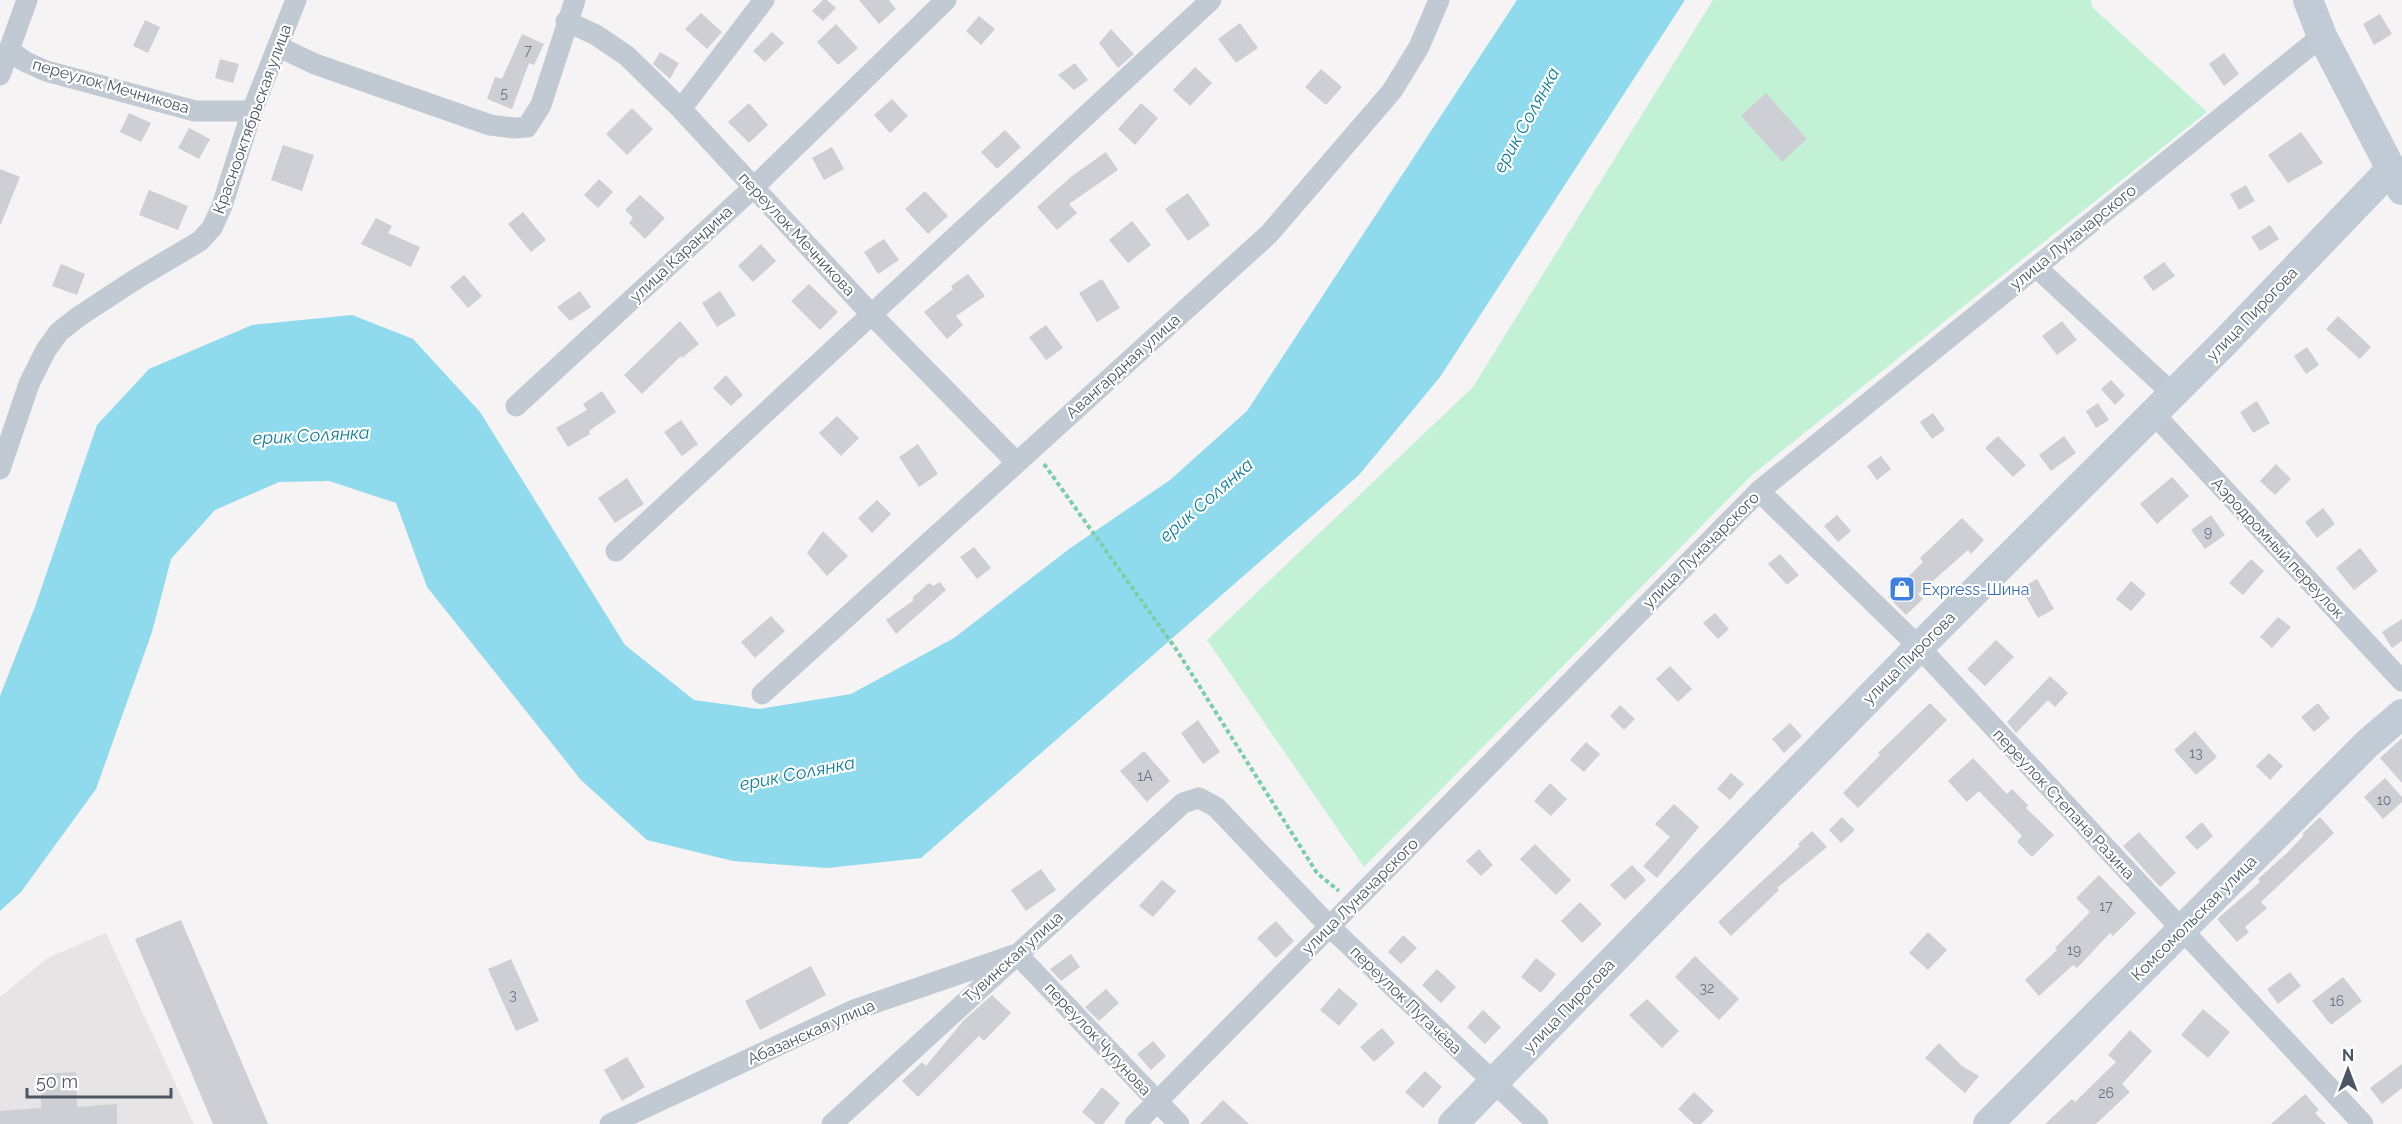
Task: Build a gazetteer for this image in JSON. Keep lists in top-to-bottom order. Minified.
{"streets":{"main road":["улица Пирогова","Комсомольская улица"],"street":["переулок Мечникова","Краснооктябрьская улица","улица Луначарского","улица Карандина","Авангардная улица","Аэродромный переулок","переулок Степана Разина","Тувинская улица","переулок Пугачёва","Абазанская улица","переулок Чугунова"]},"crossings":[["переулок Мечникова","Краснооктябрьская улица"],["переулок Мечникова","улица Карандина"],["переулок Мечникова","Авангардная улица"],["улица Луначарского","Аэродромный переулок"],["улица Луначарского","переулок Степана Разина"],["улица Луначарского","переулок Пугачёва"],["улица Луначарского","переулок Чугунова"],["улица Пирогова","Аэродромный переулок"],["улица Пирогова","переулок Степана Разина"],["улица Пирогова","переулок Пугачёва"],["переулок Степана Разина","Комсомольская улица"],["Тувинская улица","переулок Пугачёва"],["Тувинская улица","Абазанская улица"],["Тувинская улица","переулок Чугунова"],["Абазанская улица","переулок Чугунова"]],"water":["ерик Солянка"],"places":{"shop":["Express-Шина"]},"house_numbers":["7","5","9","13","1А","10","17","19","32","3","16","26"],"scale_bar":"50 m","north":"top"}
